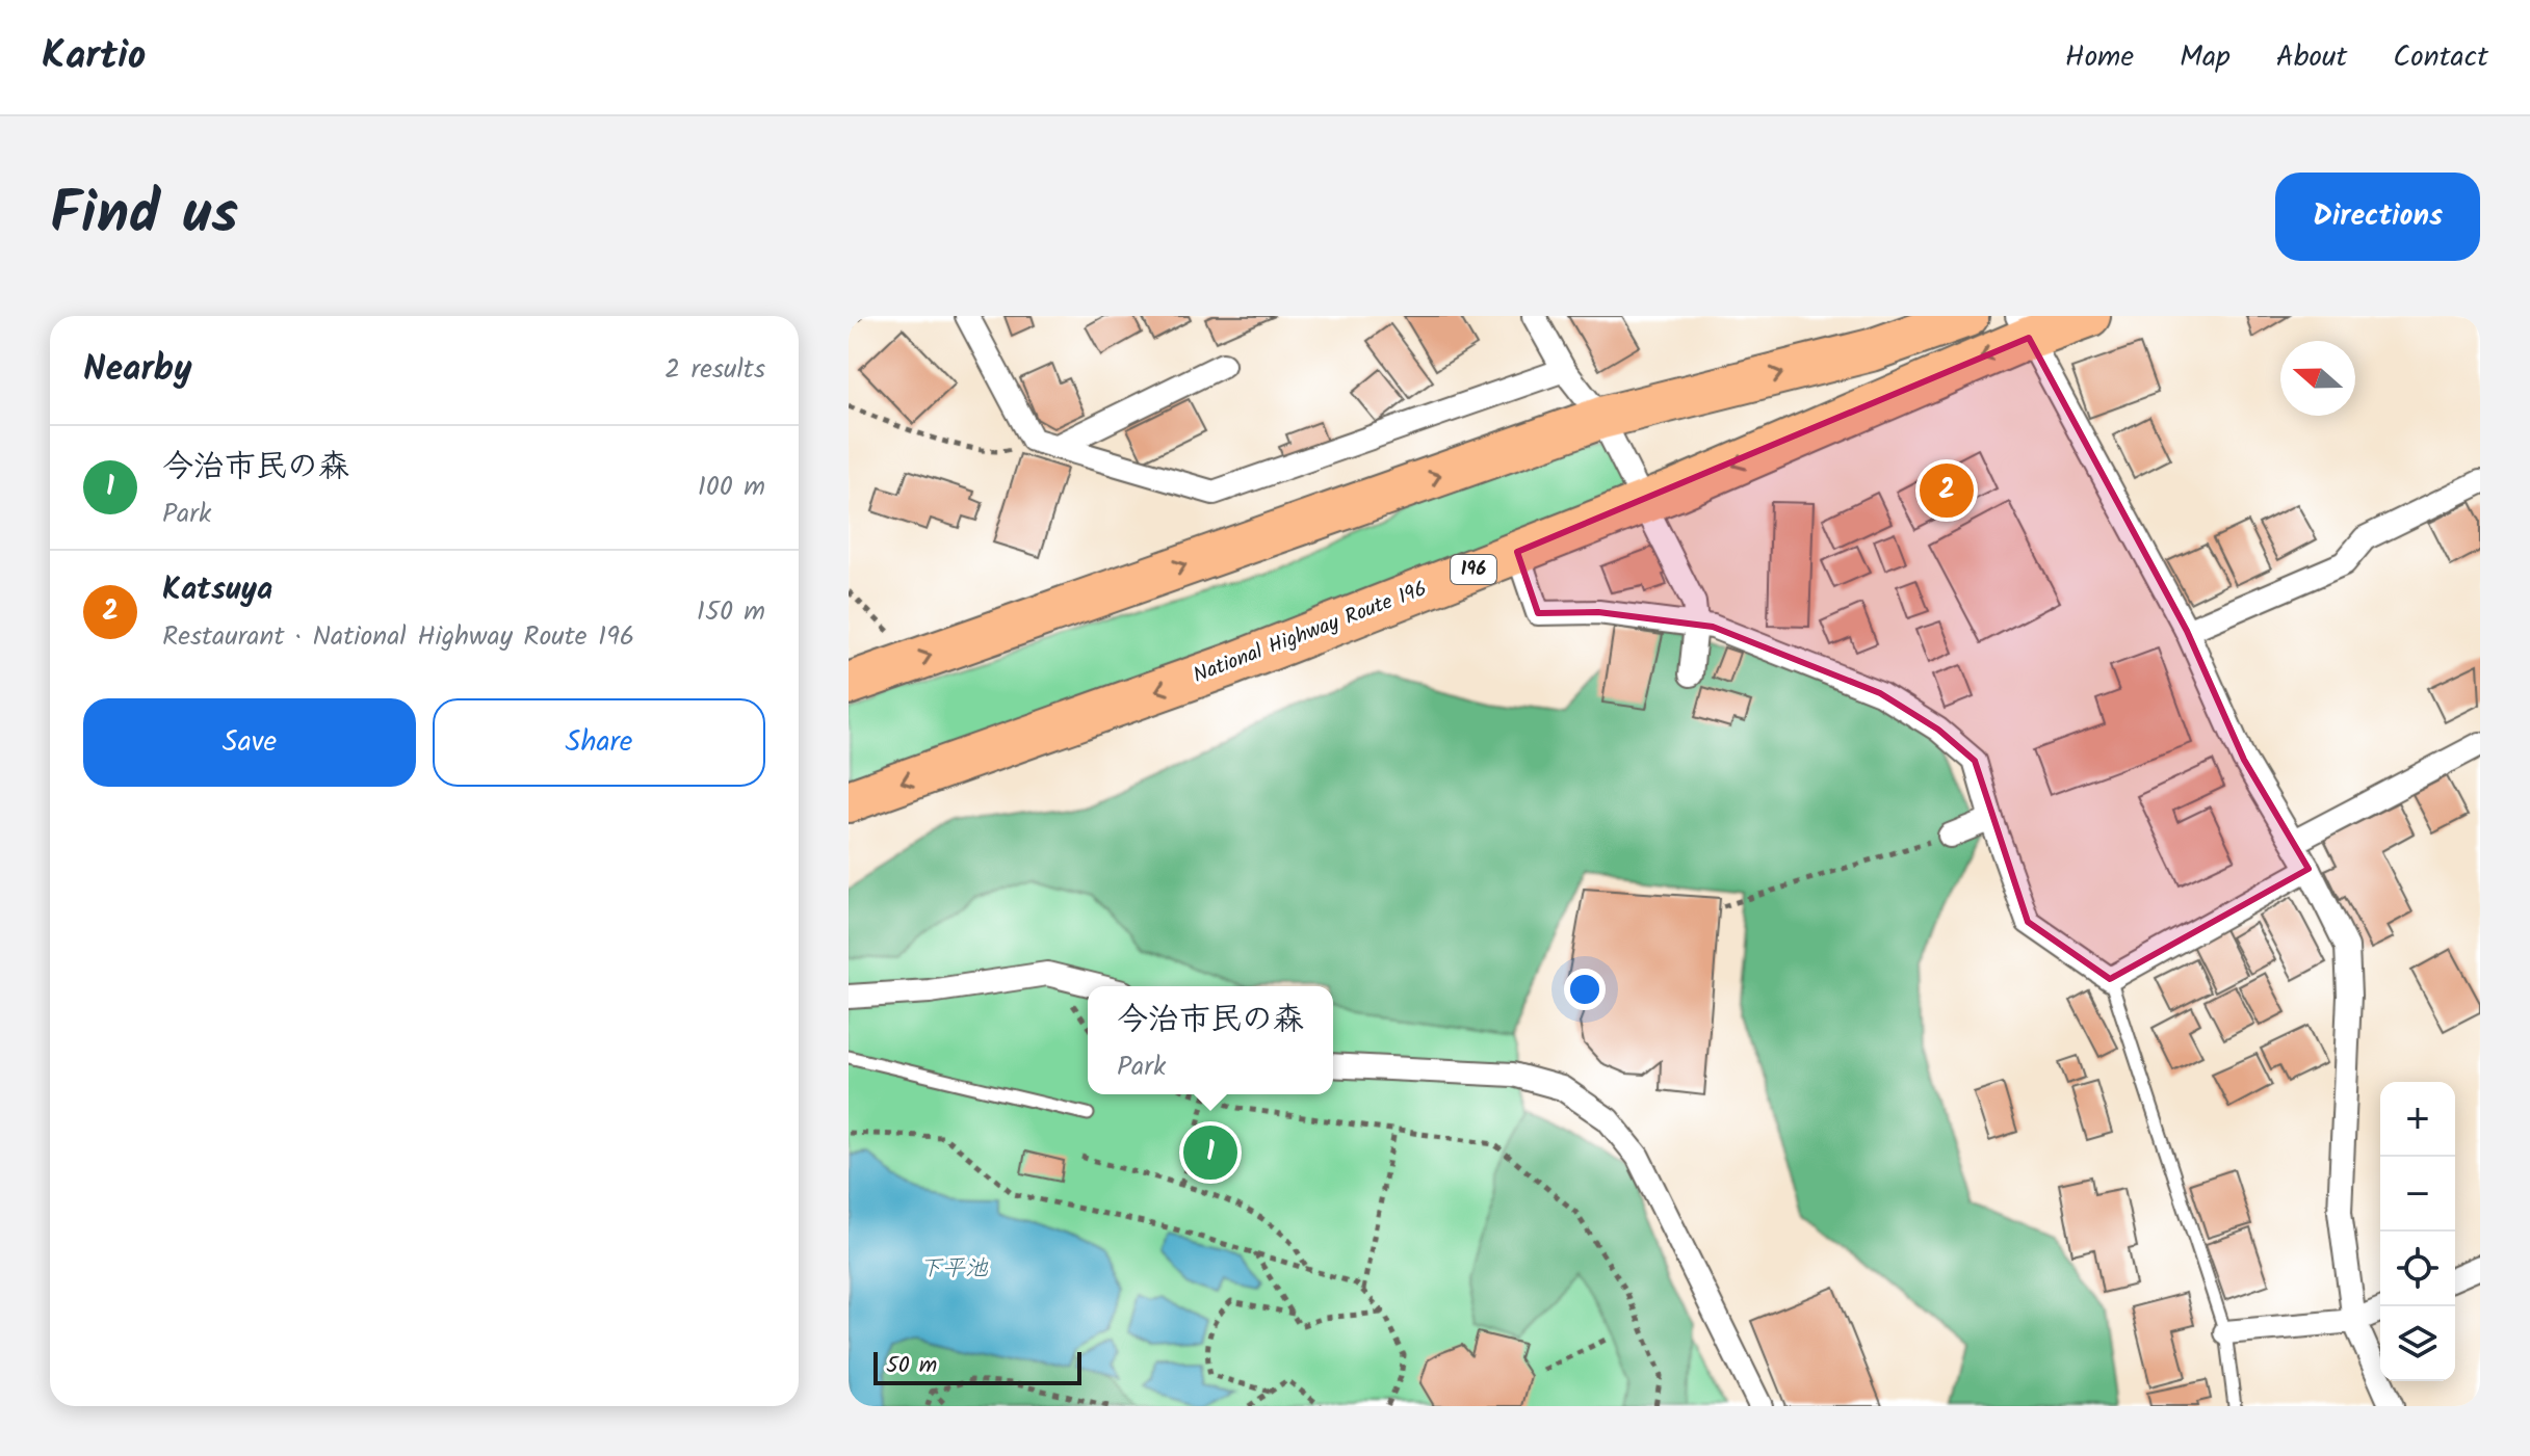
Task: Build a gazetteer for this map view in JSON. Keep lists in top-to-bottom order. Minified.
{"streets":{"highway":["196","National Highway Route 196"]},"water":["下平池"],"scale_bar":"50 m","north":"left","page":{"header":"Kartio","nav":["Home","Map","About","Contact"],"title":"Find us","buttons":["Directions",["Save","Share"]],"heading":["Nearby","2 results"],"list":[{"mark":"1","name":"今治市民の森","note":"Park","value":"100 m"},{"mark":"2","name":"Katsuya","note":"Restaurant · National Highway Route 196","value":"150 m"}],"pins":["2","1"],"popup":["今治市民の森","Park"],"map_buttons":["+","−"],"scale":"50 m"}}
